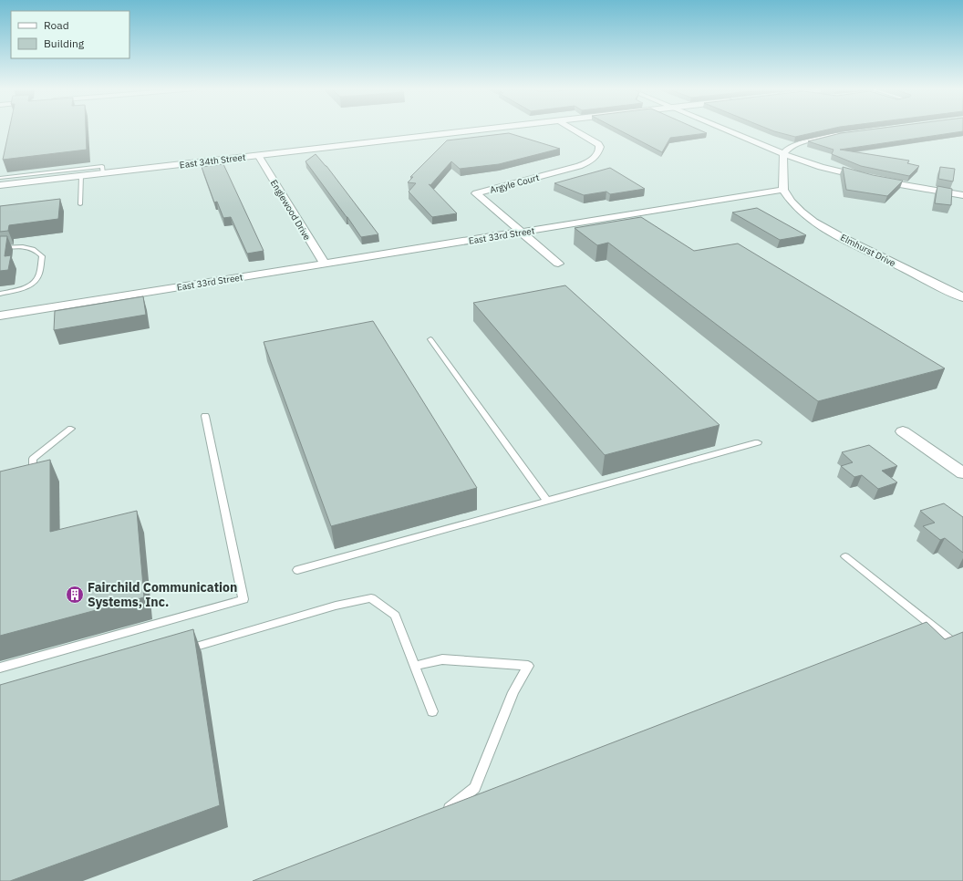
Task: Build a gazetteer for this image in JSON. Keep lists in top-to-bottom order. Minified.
{"streets":{"street":["East 34th Street","Argyle Court","Englewood Drive","East 33rd Street","Elmhurst Drive"]},"crossings":[["East 34th Street","Englewood Drive"],["Argyle Court","East 33rd Street"],["Englewood Drive","East 33rd Street"],["East 33rd Street","Elmhurst Drive"]],"places":{"building":["Fairchild Communication Systems, Inc."]},"legend":["Road","Building"]}
